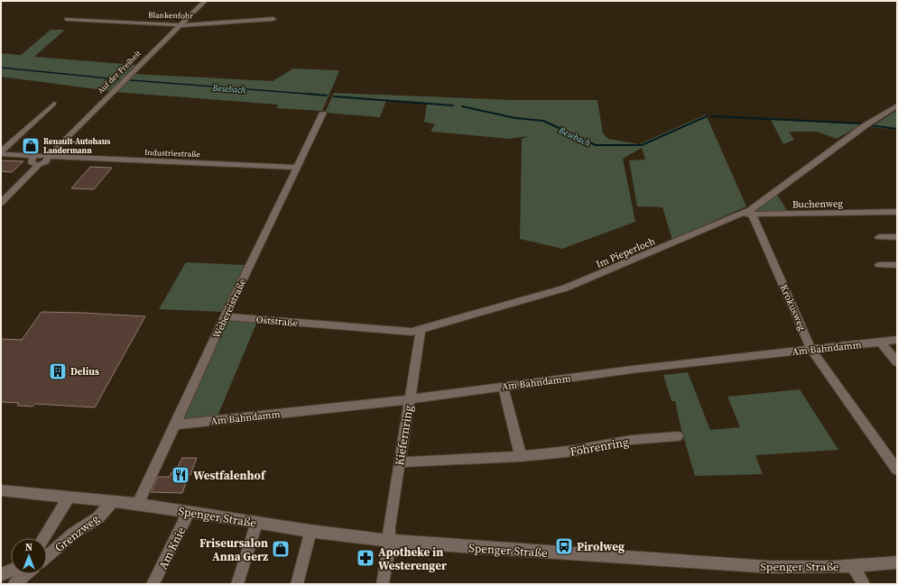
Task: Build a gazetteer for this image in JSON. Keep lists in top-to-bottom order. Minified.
{"streets":{"street":["Blankenfohr","Auf der Freiheit","Industriestraße","Buchenweg","Im Pieperloch","Krokusweg","Webereistraße","Oststraße","Am Bahndamm","Kiefernring","Föhrenring","Spenger Straße","Grenzweg","Am Knie"]},"crossings":[["Blankenfohr","Auf der Freiheit"],["Auf der Freiheit","Industriestraße"],["Industriestraße","Webereistraße"],["Buchenweg","Im Pieperloch"],["Buchenweg","Krokusweg"],["Im Pieperloch","Krokusweg"],["Im Pieperloch","Oststraße"],["Im Pieperloch","Kiefernring"],["Krokusweg","Am Bahndamm"],["Webereistraße","Oststraße"],["Webereistraße","Am Bahndamm"],["Webereistraße","Spenger Straße"],["Am Bahndamm","Kiefernring"],["Kiefernring","Föhrenring"],["Kiefernring","Spenger Straße"],["Spenger Straße","Grenzweg"],["Spenger Straße","Am Knie"]],"water":["Besebach"],"places":{"shop":["Renault-Autohaus Landermann","Friseursalon Anna Gerz"],"building":["Delius"],"restaurant":["Westfalenhof"],"bus stop":["Pirolweg"],"pharmacy":["Apotheke in Westerenger"]},"north":"top"}
